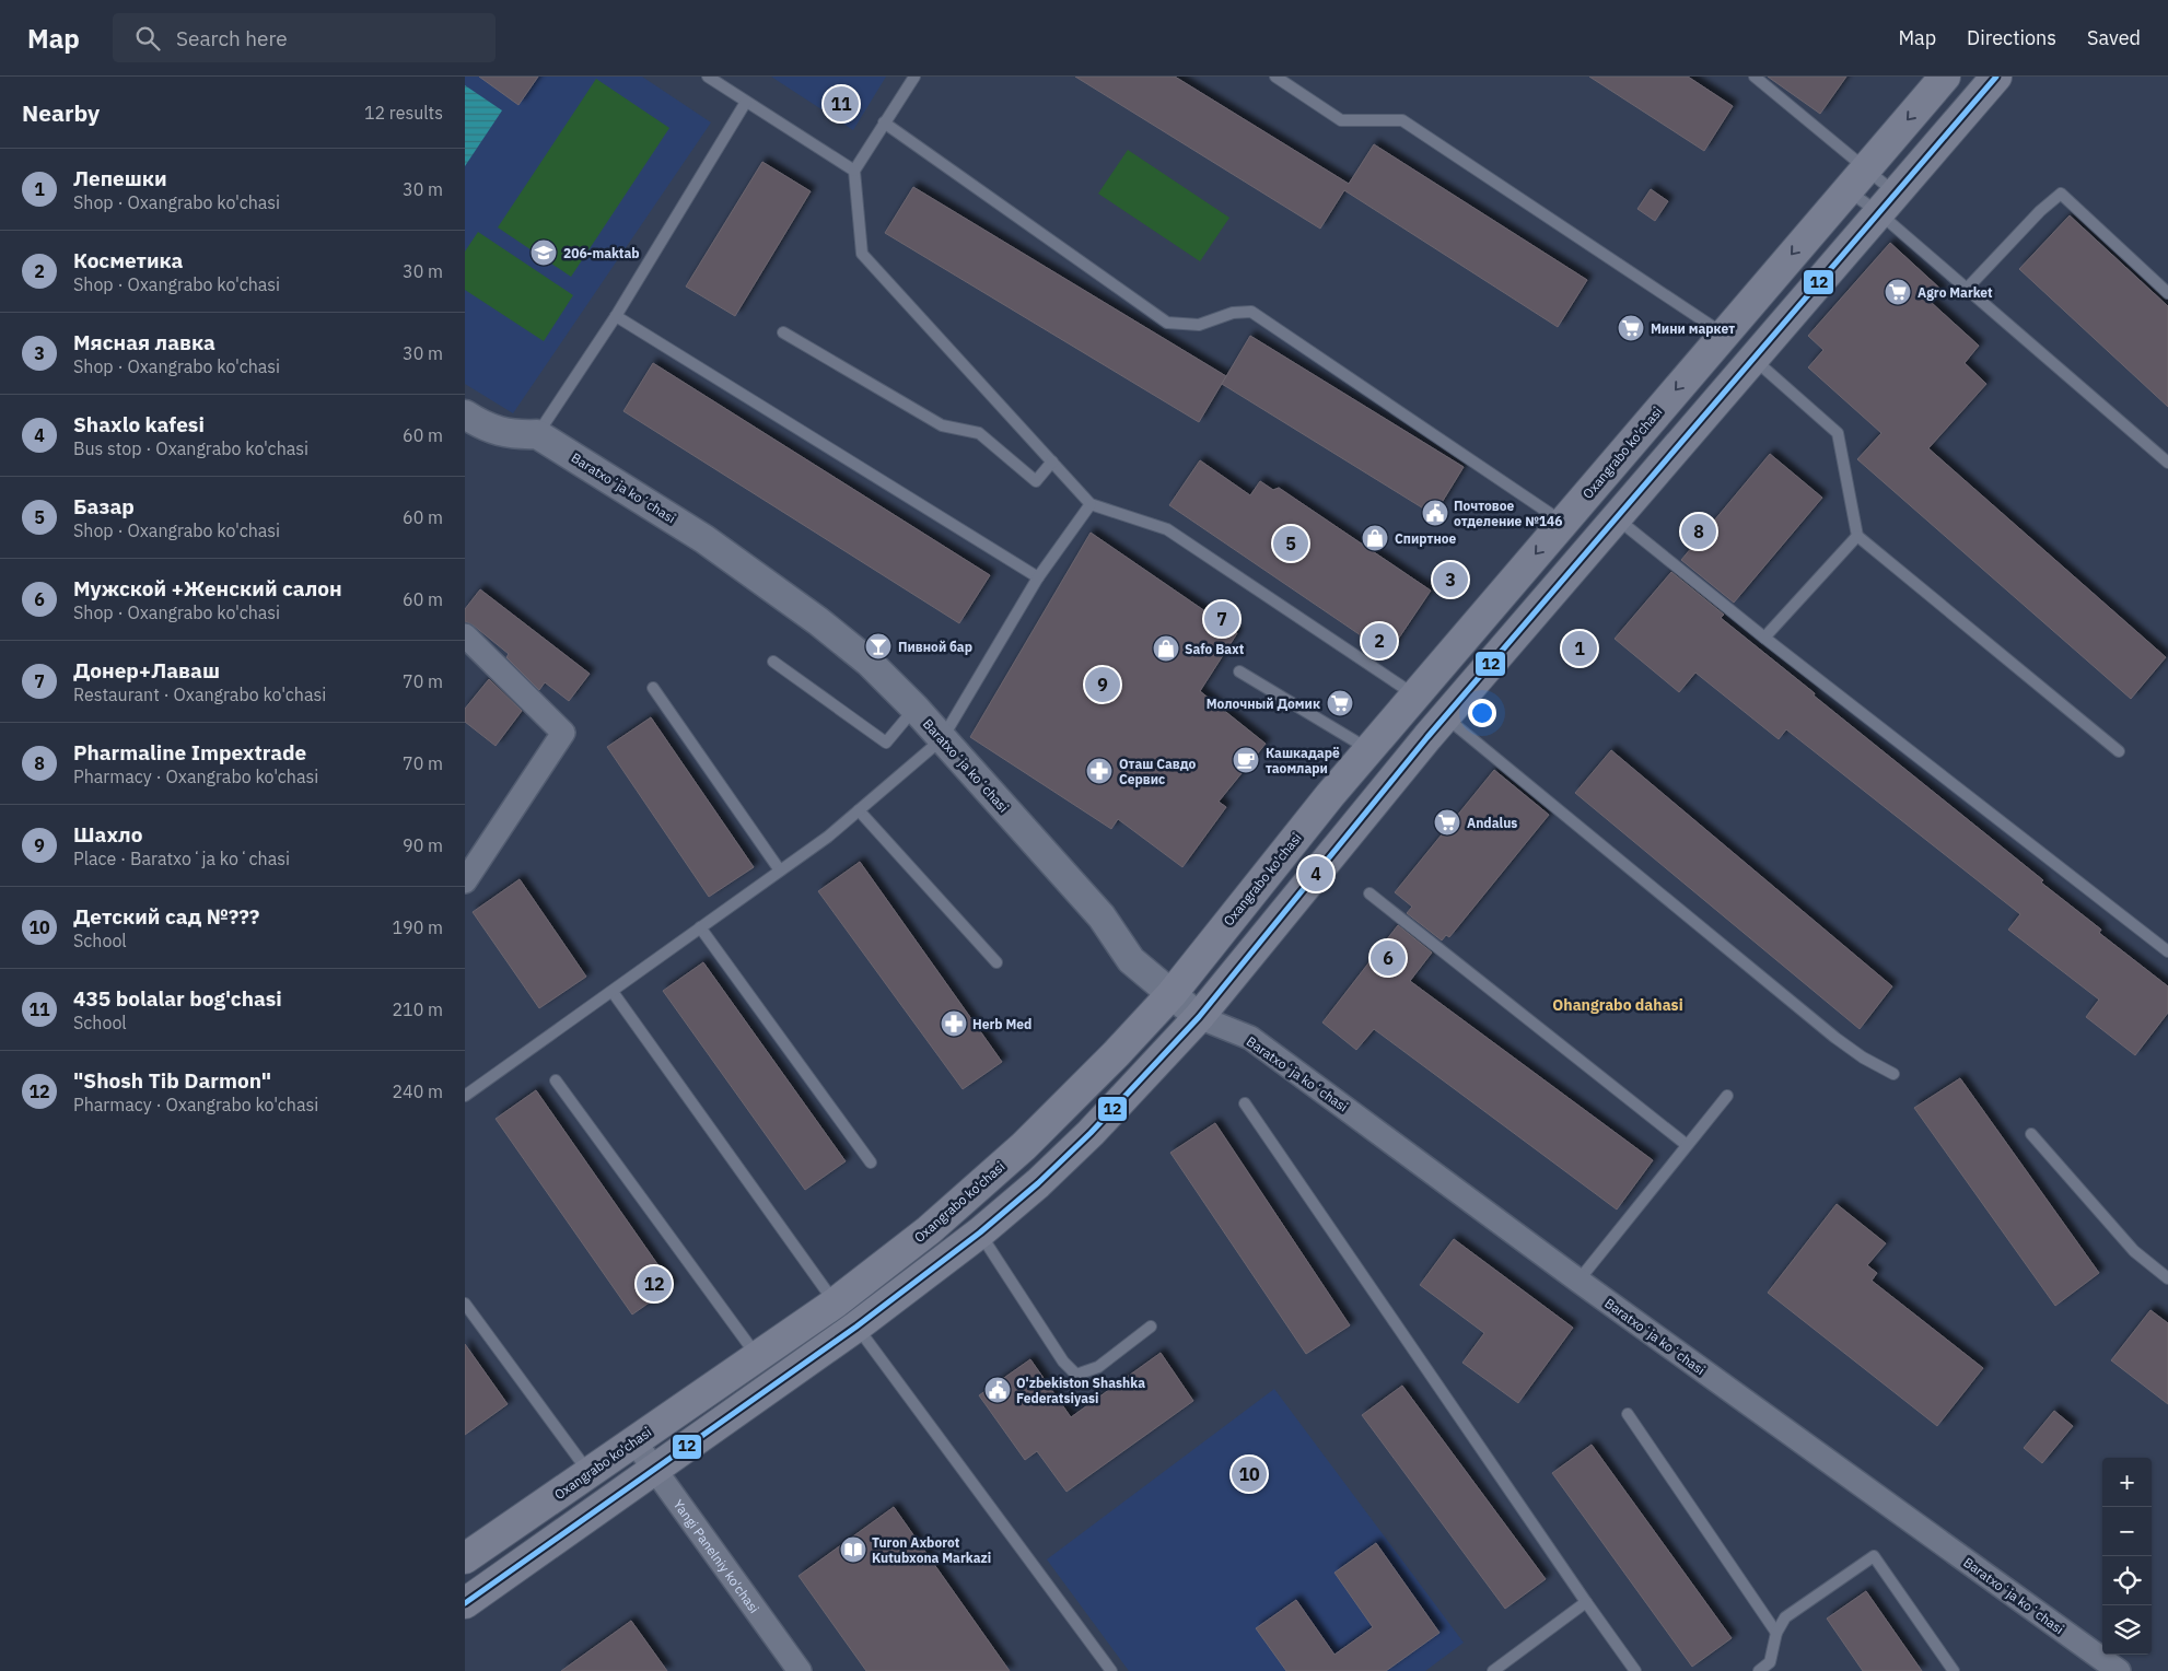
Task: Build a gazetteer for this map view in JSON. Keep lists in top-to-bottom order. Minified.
{"streets":{"main road":["Oxangrabo ko'chasi"],"street":["Baratxoʻja koʻchasi","Yangi Panelniy ko'chasi"]},"crossings":[["Oxangrabo ko'chasi","Baratxoʻja koʻchasi"],["Oxangrabo ko'chasi","Yangi Panelniy ko'chasi"]],"districts":["Ohangrabo dahasi"],"places":{"school or university":["206-maktab"],"supermarket":["Agro Market","Мини маркет","Молочный Домик","Andalus"],"public building":["Почтовое отделение №146","O'zbekiston Shashka Federatsiyasi"],"shop":["Спиртное","Safo Baxt"],"bar":["Пивной бар"],"cafe":["Кашкадарё таомлари"],"pharmacy":["Оташ Савдо Сервис","Herb Med"],"library":["Turon Axborot Kutubxona Markazi"]},"lines":["transit line 12"],"page":{"header":"Map","search":"Search here","nav":["Map","Directions","Saved"],"heading":["Nearby","12 results"],"pins":["11","8","5","3","7","2","1","9","4","6","12","10"],"list":[{"mark":"1","name":"Лепешки","note":"Shop · Oxangrabo ko'chasi","value":"30 m"},{"mark":"2","name":"Косметика","note":"Shop · Oxangrabo ko'chasi","value":"30 m"},{"mark":"3","name":"Мясная лавка","note":"Shop · Oxangrabo ko'chasi","value":"30 m"},{"mark":"4","name":"Shaxlo kafesi","note":"Bus stop · Oxangrabo ko'chasi","value":"60 m"},{"mark":"5","name":"Базар","note":"Shop · Oxangrabo ko'chasi","value":"60 m"},{"mark":"6","name":"Мужской +Женский салон","note":"Shop · Oxangrabo ko'chasi","value":"60 m"},{"mark":"7","name":"Донер+Лаваш","note":"Restaurant · Oxangrabo ko'chasi","value":"70 m"},{"mark":"8","name":"Pharmaline Impextrade","note":"Pharmacy · Oxangrabo ko'chasi","value":"70 m"},{"mark":"9","name":"Шахло","note":"Place · Baratxoʻja koʻchasi","value":"90 m"},{"mark":"10","name":"Детский сад №???","note":"School","value":"190 m"},{"mark":"11","name":"435 bolalar bog'chasi","note":"School","value":"210 m"},{"mark":"12","name":"\"Shosh Tib Darmon\"","note":"Pharmacy · Oxangrabo ko'chasi","value":"240 m"}],"map_buttons":["+","−"]}}
